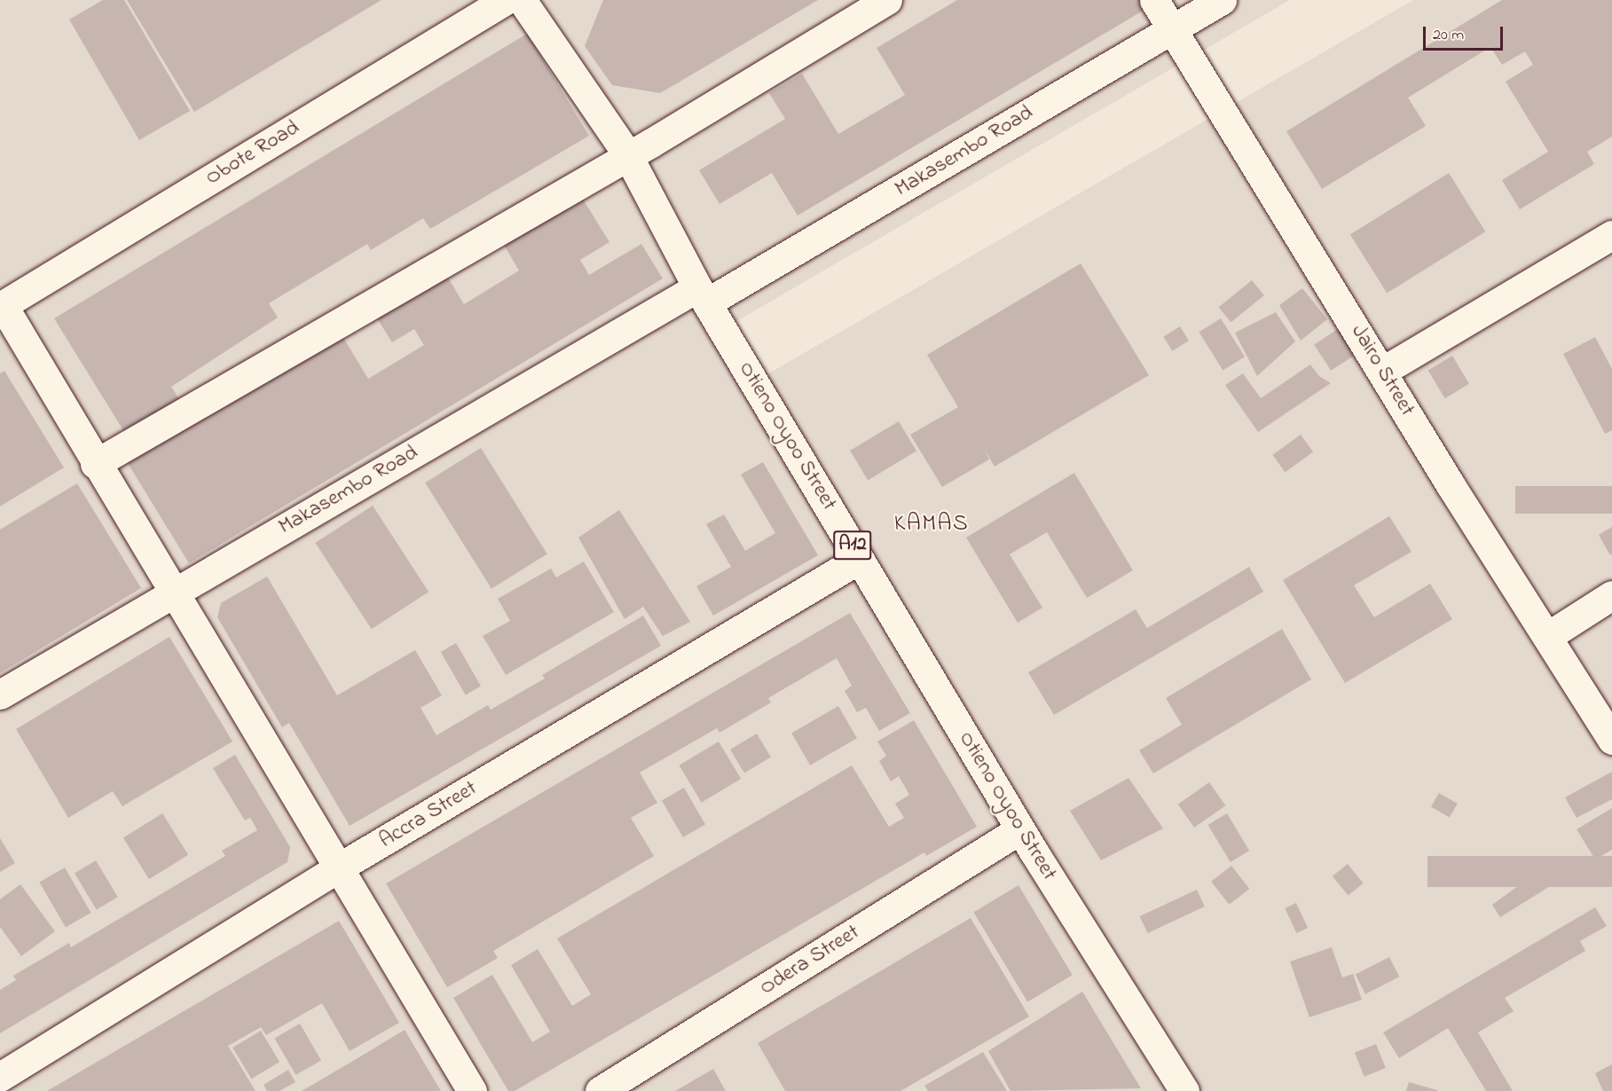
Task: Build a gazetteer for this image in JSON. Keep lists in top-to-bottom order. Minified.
{"streets":{"main road":["Makasembo Road","Obote Road","Jairo Street","Otieno Oyoo Street","A12","Accra Street","Odera Street"]},"crossings":[["Makasembo Road","Jairo Street"],["Makasembo Road","Otieno Oyoo Street"],["Otieno Oyoo Street","Accra Street"],["Otieno Oyoo Street","Odera Street"]],"districts":["KAMAS"],"scale_bar":"20 m"}
